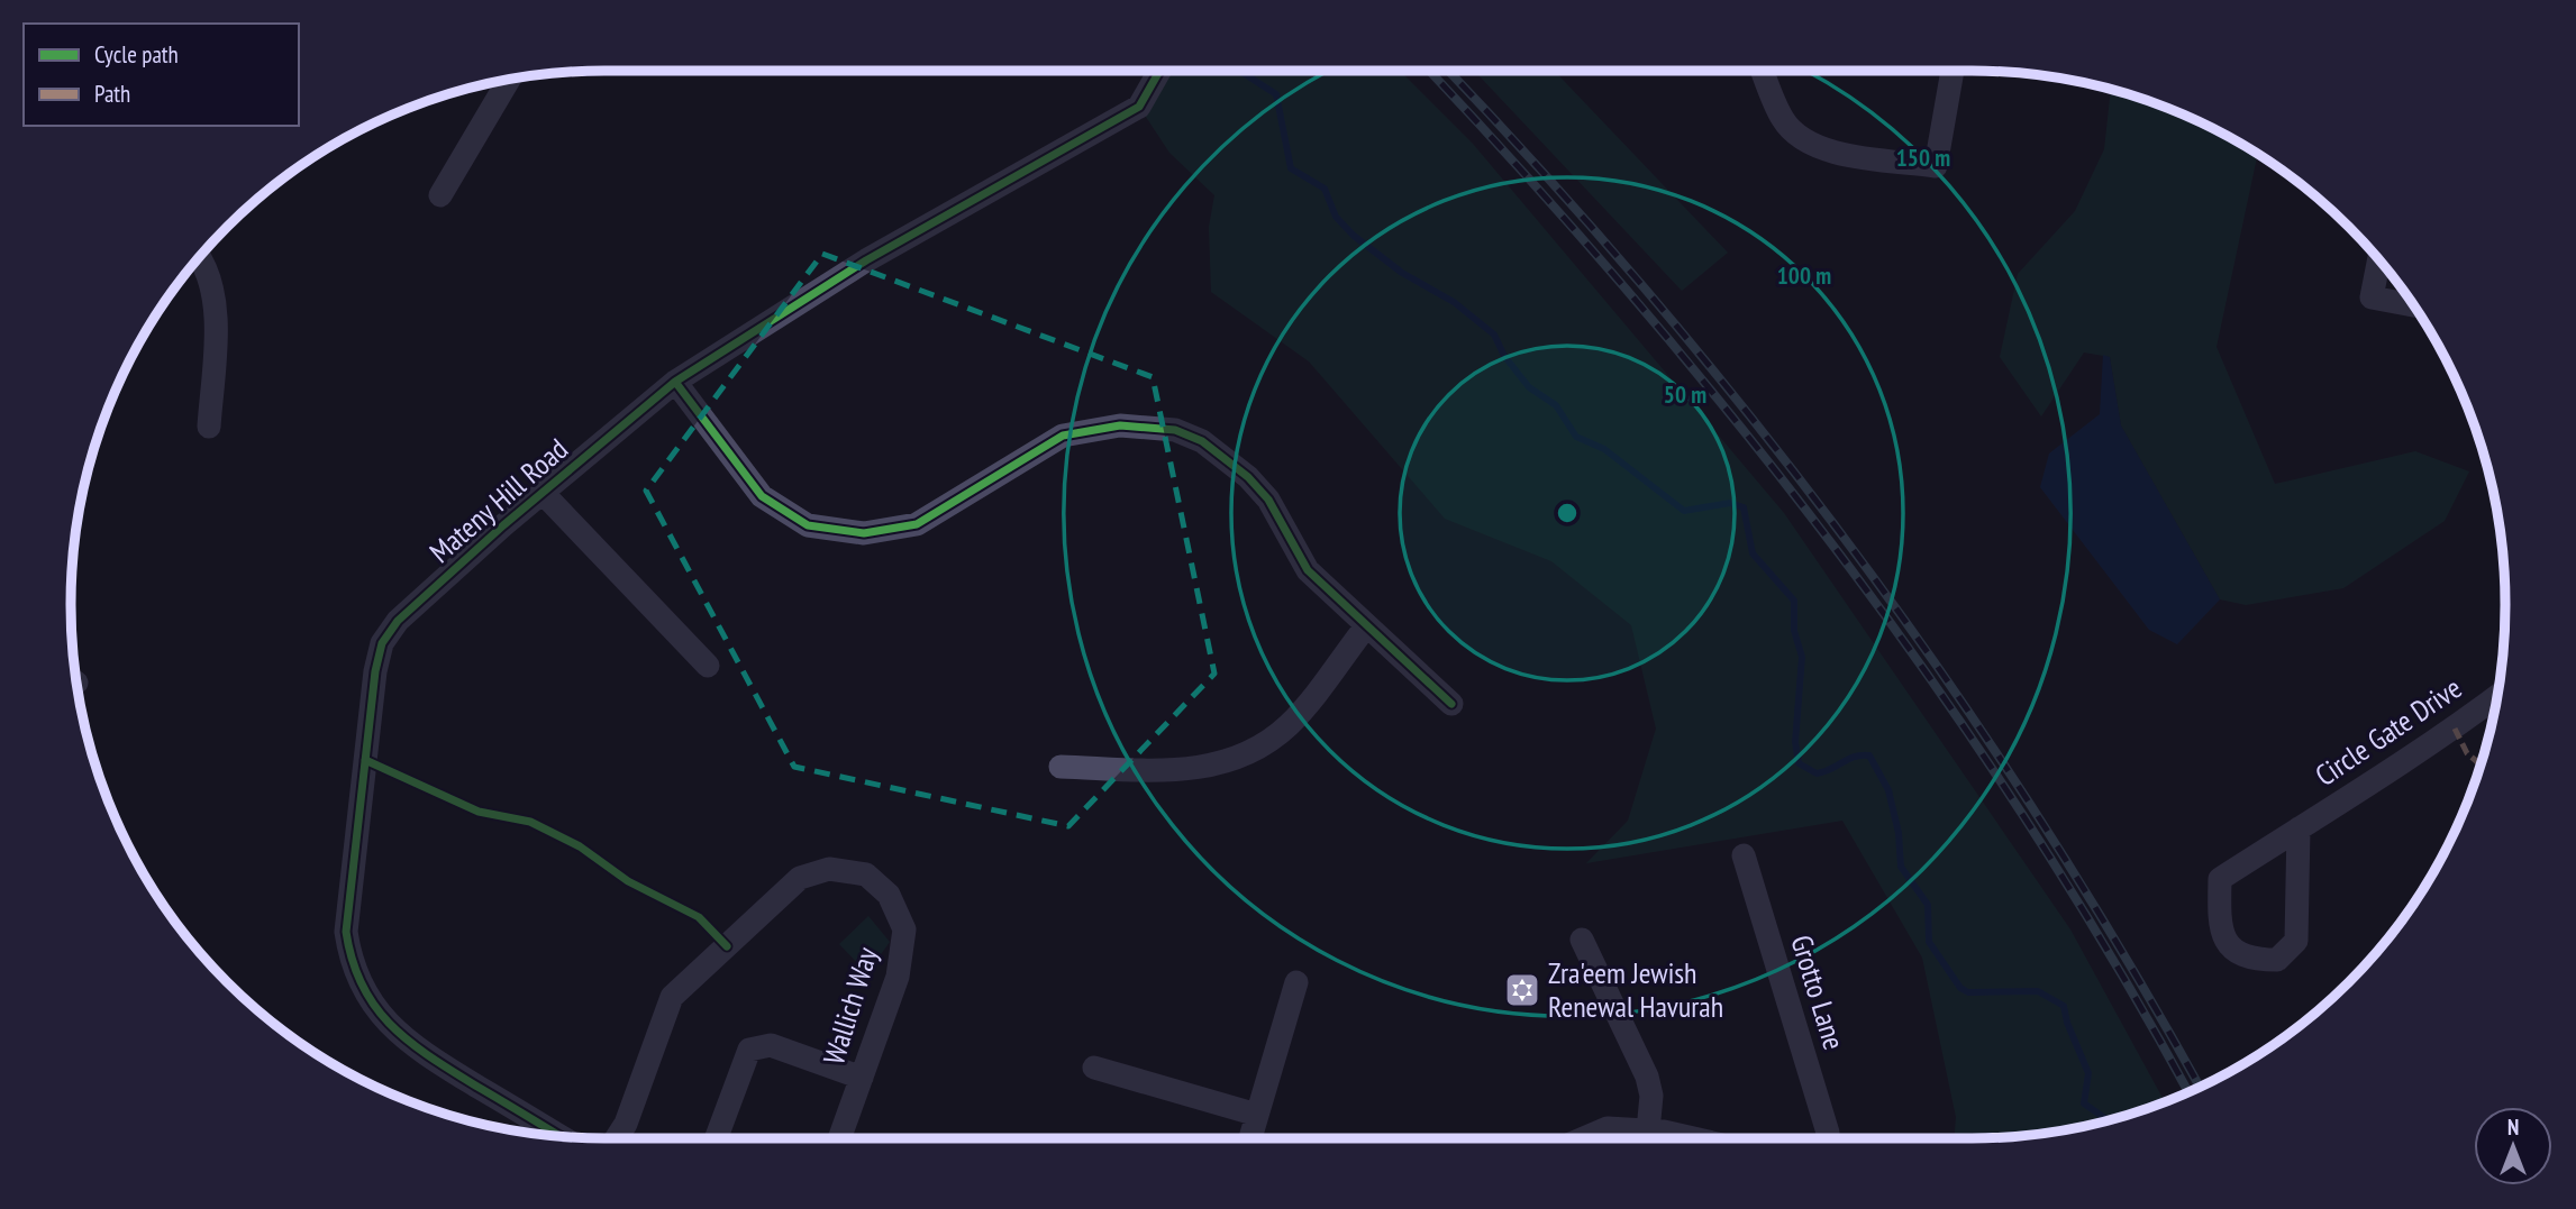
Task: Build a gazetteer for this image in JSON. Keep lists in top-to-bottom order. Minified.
{"streets":{"street":["Mateny Hill Road","Circle Gate Drive","Grotto Lane","Wallich Way"]},"places":{"synagogue":["Zra'eem Jewish Renewal Havurah"]},"legend":["Cycle path","Path"],"north":"top","rings":["150 m","100 m","50 m"]}
